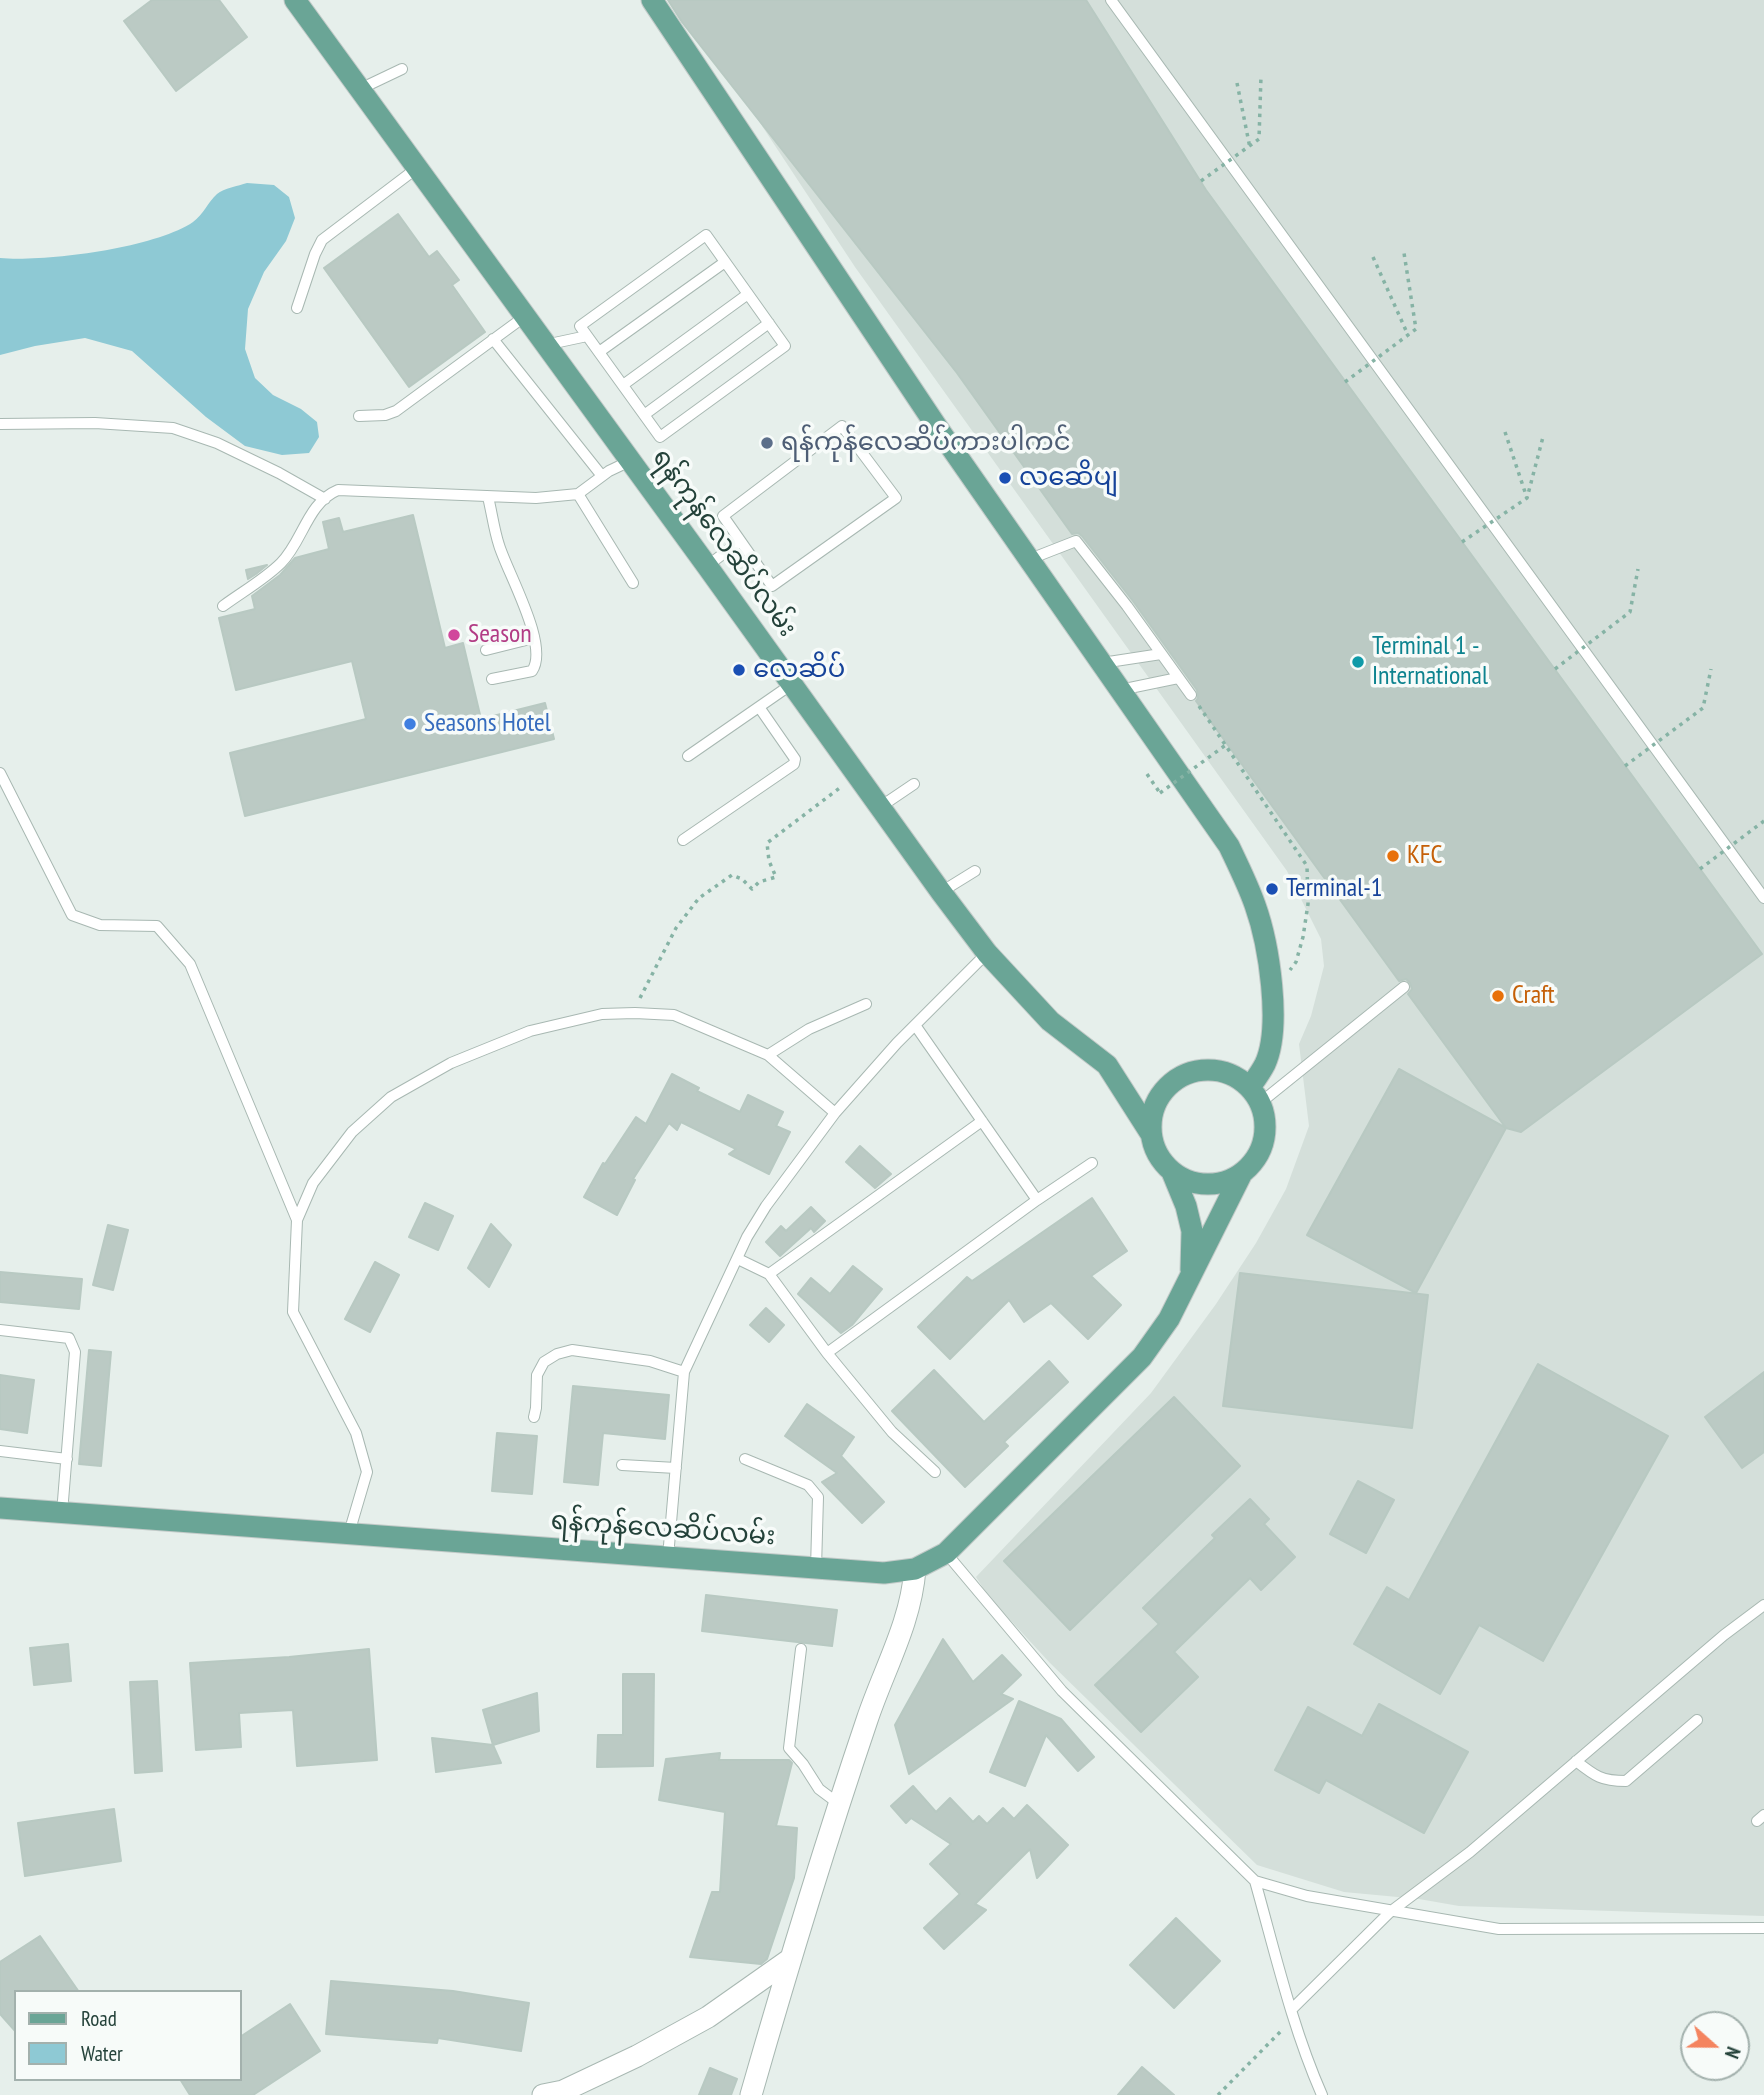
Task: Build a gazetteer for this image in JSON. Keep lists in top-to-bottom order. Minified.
{"streets":{"main road":["ရန်ကုန်လေဆိပ်လမ်း"]},"places":["ရန်ကုန်လေဆိပ်ကားပါကင်","လဆေိပျ","Season","Terminal 1 - International","လေဆိပ်","Seasons Hotel","KFC","Terminal-1","Craft"],"legend":["Road","Water"],"north":"right"}
